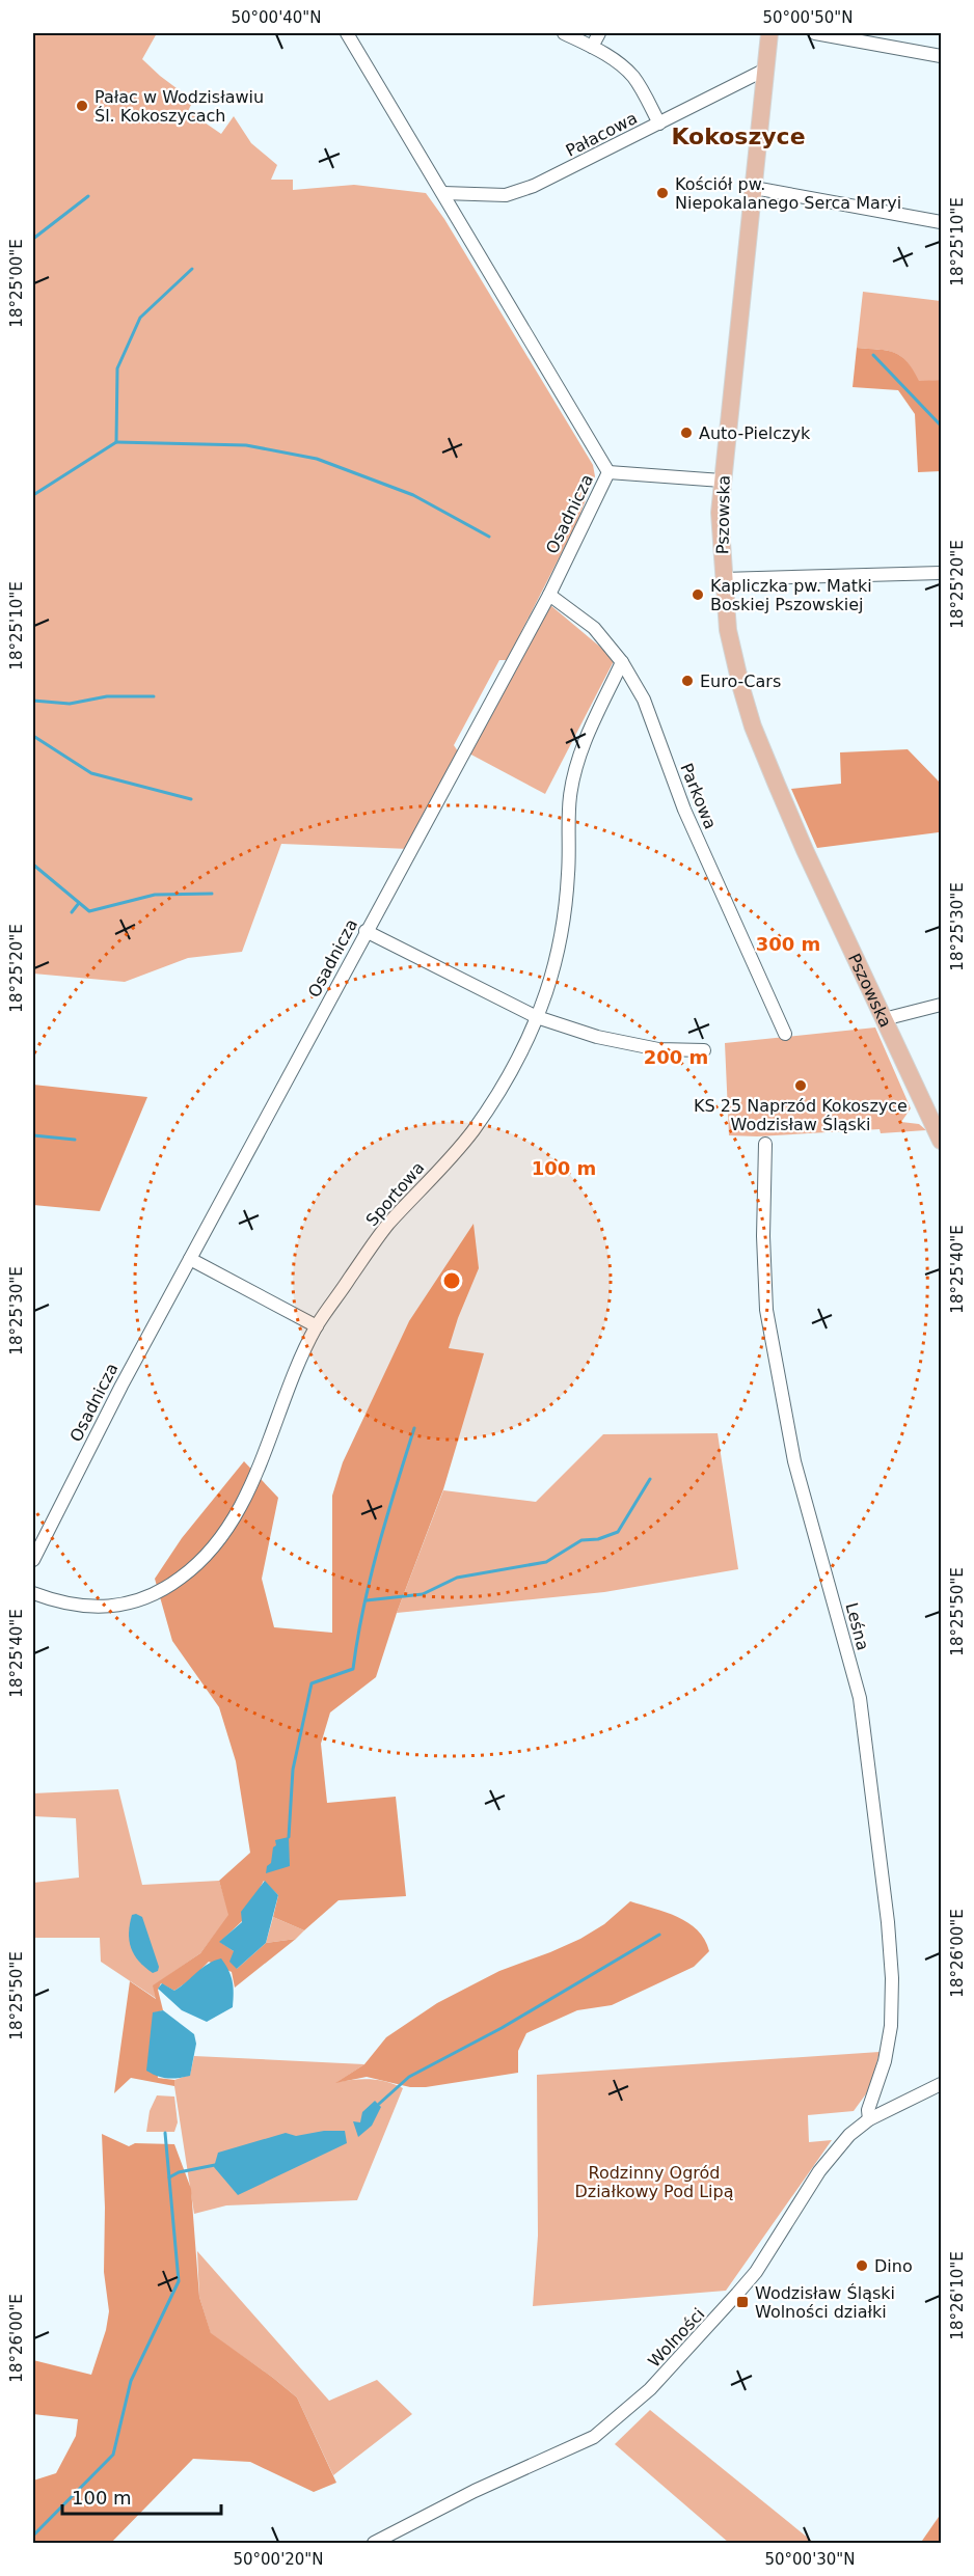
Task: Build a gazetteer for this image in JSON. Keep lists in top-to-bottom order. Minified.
{"streets":{"main road":["Pszowska"],"street":["Pałacowa","Osadnicza","Parkowa","Sportowa","Leśna","Wolności"]},"crossings":[["Pałacowa","Pszowska"],["Osadnicza","Pszowska"],["Osadnicza","Parkowa"],["Parkowa","Sportowa"],["Leśna","Wolności"]],"districts":["Kokoszyce"],"parks":["Rodzinny Ogród Działkowy Pod Lipą"],"places":{"other":["Pałac w Wodzisławiu Śl. Kokoszycach","Kościół pw. Niepokalanego Serca Maryi","Auto-Pielczyk","Kapliczka pw. Matki Boskiej Pszowskiej","Euro-Cars","KS 25 Naprzód Kokoszyce Wodzisław Śląski","Dino"],"transit":["Wodzisław Śląski Wolności działki"]},"scale_bar":"100 m","coordinates":["50°00'40\"N","50°00'50\"N","18°25'10\"E","18°25'00\"E","18°25'20\"E","18°25'30\"E","18°25'40\"E","18°25'50\"E","18°26'00\"E","18°26'10\"E","50°00'20\"N","50°00'30\"N"],"rings":["300 m","200 m","100 m"]}
